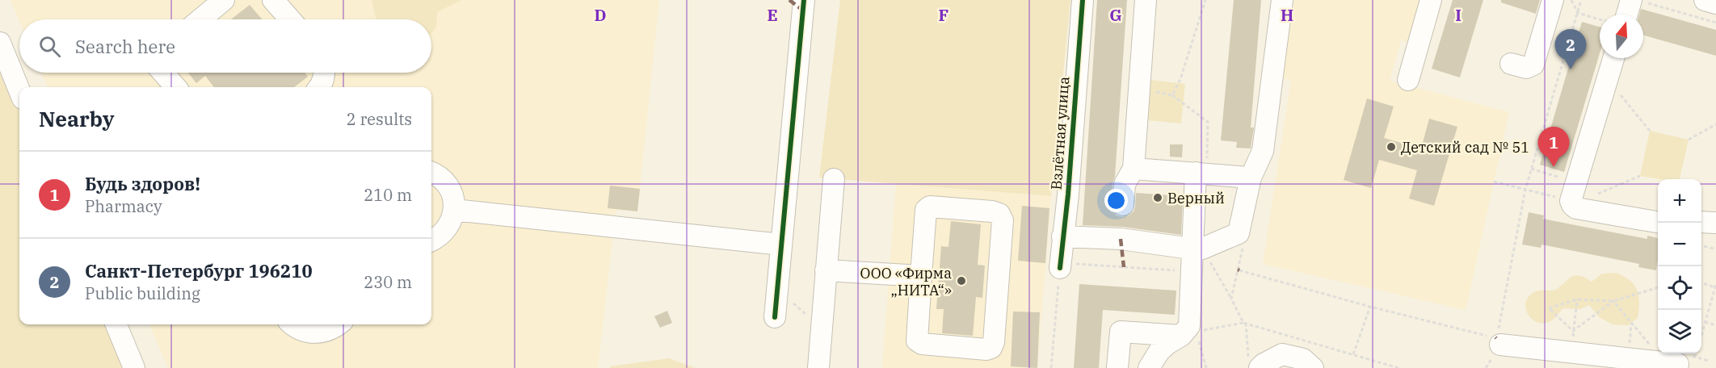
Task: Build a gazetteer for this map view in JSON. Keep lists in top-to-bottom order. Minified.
{"streets":{"street":["Взлётная улица"]},"places":["Детский сад № 51","Верный","ООО «Фирма „НИТА“»"],"north":"top","page":{"search":"Search here","pins":["2","1"],"heading":["Nearby","2 results"],"list":[{"mark":"1","name":"Будь здоров!","note":"Pharmacy","value":"210 m"},{"mark":"2","name":"Санкт-Петербург 196210","note":"Public building","value":"230 m"}],"map_buttons":["+","−"]},"grid":{"columns":["D","E","F","G","H","I"]}}
